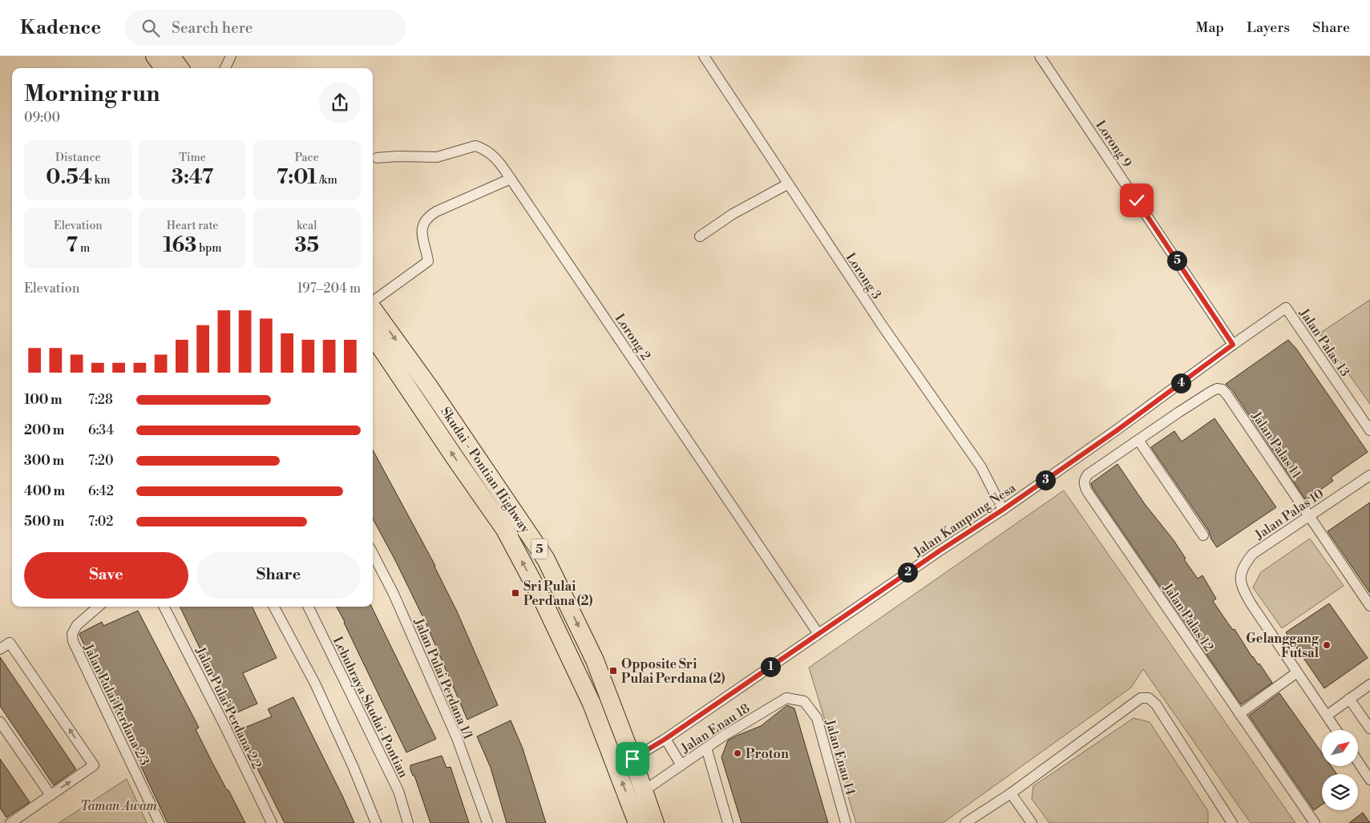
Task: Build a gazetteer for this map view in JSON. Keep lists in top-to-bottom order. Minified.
{"streets":{"highway":["Skudai - Pontian Highway","5"],"street":["Lorong 9","Lorong 3","Lorong 2","Jalan Palas 13","Jalan Palas 11","Jalan Palas 10","Jalan Kampung Nesa","Jalan Palas 12","Jalan Pulai Perdana 1/1","Jalan Pulai Perdana 2/3","Lebuhraya Skudai-Pontian","Jalan Pulai Perdana 2/2","Jalan Enau 18","Jalan Enau 14"]},"crossings":[["Lorong 9","Jalan Kampung Nesa"],["Lorong 3","Jalan Kampung Nesa"],["Lorong 2","Jalan Kampung Nesa"],["Jalan Palas 13","Jalan Kampung Nesa"],["Jalan Palas 11","Jalan Palas 10"],["Jalan Palas 11","Jalan Palas 12"],["Skudai - Pontian Highway","Jalan Kampung Nesa"],["Skudai - Pontian Highway","Jalan Enau 18"],["Jalan Enau 18","Jalan Enau 14"]],"parks":["Taman Awam"],"places":{"transit":["Sri Pulai Perdana (2)","Opposite Sri Pulai Perdana (2)"],"other":["Gelanggang Futsal","Proton"]},"north":"top right","page":{"header":"Kadence","search":"Search here","nav":["Map","Layers","Share"],"heading":["Morning run","09:00"],"stats":[["Distance","0.54 km"],["Time","3:47"],["Pace","7:01 /km"],["Elevation","7 m"],["Heart rate","163 bpm"],["kcal","35"]],"pins":["5","4","3","2","1"],"chart":["Elevation","197–204 m"],"list":[{"name":"100 m","note":"7:28"},{"name":"200 m","note":"6:34"},{"name":"300 m","note":"7:20"},{"name":"400 m","note":"6:42"},{"name":"500 m","note":"7:02"}],"buttons":["Save","Share"]}}
